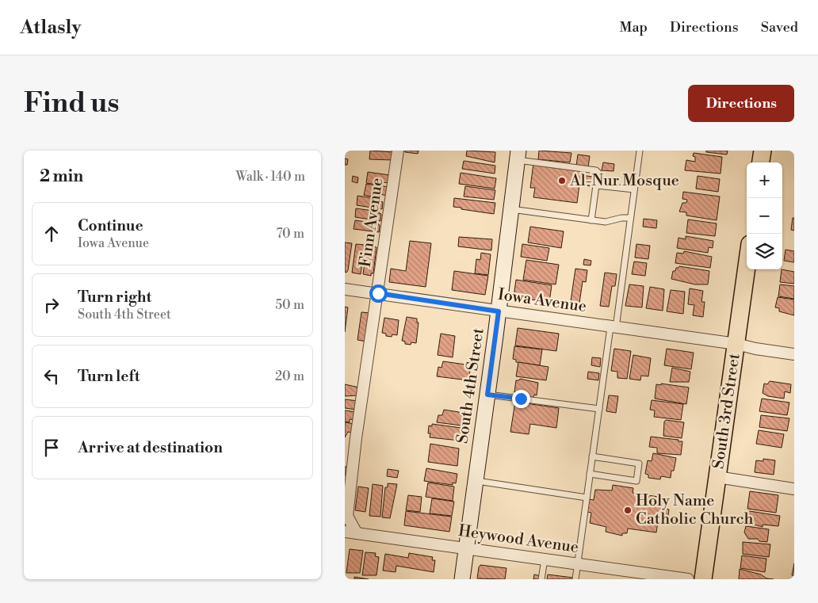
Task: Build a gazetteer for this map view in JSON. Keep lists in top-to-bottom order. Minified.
{"streets":{"main road":["South 4th Street","South 3rd Street"],"street":["Finn Avenue","Iowa Avenue","Heywood Avenue"]},"crossings":[["Finn Avenue","Iowa Avenue"],["Finn Avenue","Heywood Avenue"],["Iowa Avenue","South 4th Street"],["Iowa Avenue","South 3rd Street"],["South 4th Street","Heywood Avenue"]],"places":["Al-Nur Mosque","Holy Name Catholic Church"],"page":{"header":"Atlasly","nav":["Map","Directions","Saved"],"buttons":"Directions","title":"Find us","heading":["2 min","Walk · 140 m"],"map_buttons":["+","−"],"list":[["Continue","Iowa Avenue","70 m"],["Turn right","South 4th Street","50 m"],["Turn left","20 m"],"Arrive at destination"]}}
